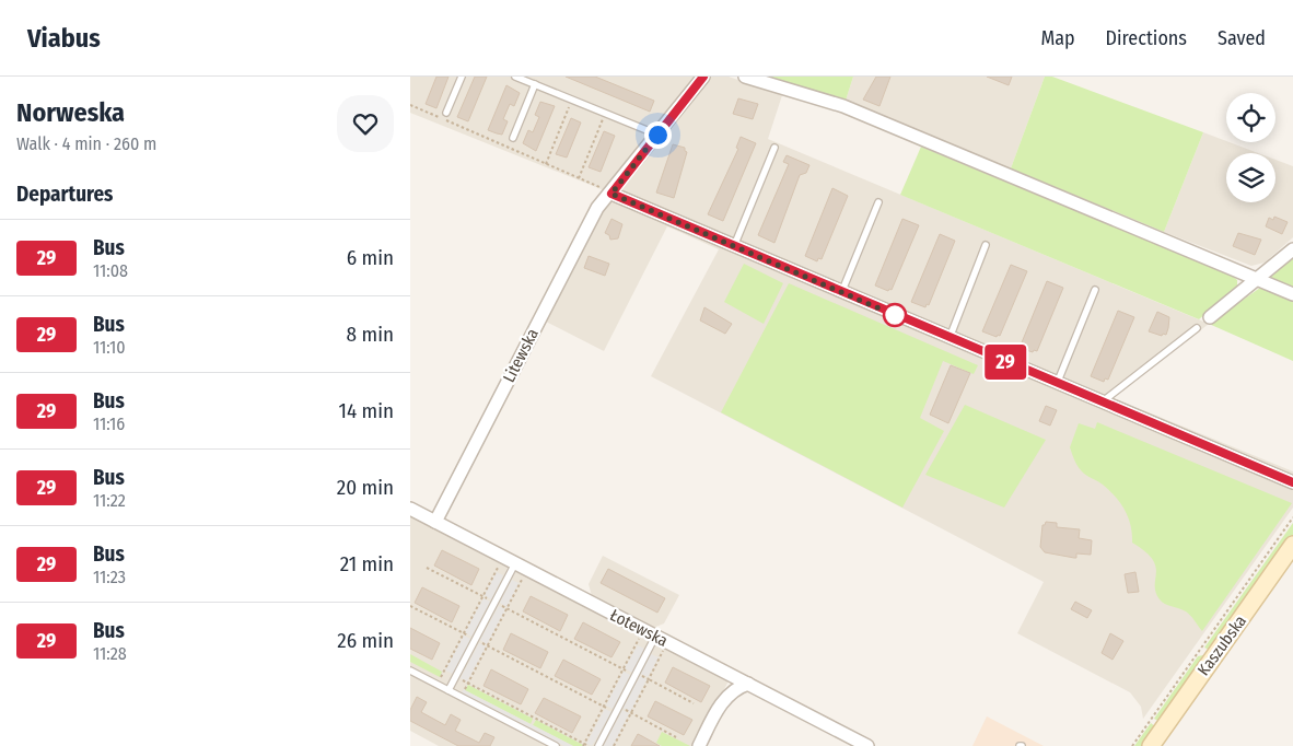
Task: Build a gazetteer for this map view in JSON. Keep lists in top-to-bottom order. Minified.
{"streets":{"main road":["Kaszubska"],"street":["Litewska","Łotewska"]},"crossings":[["Litewska","Łotewska"]],"lines":["bus line 29"],"page":{"header":"Viabus","nav":["Map","Directions","Saved"],"heading":[["Norweska","Walk · 4 min · 260 m"],"Departures"],"on_map":"29","list":[{"mark":"29","name":"Bus","note":"11:08","value":"6 min"},{"mark":"29","name":"Bus","note":"11:10","value":"8 min"},{"mark":"29","name":"Bus","note":"11:16","value":"14 min"},{"mark":"29","name":"Bus","note":"11:22","value":"20 min"},{"mark":"29","name":"Bus","note":"11:23","value":"21 min"},{"mark":"29","name":"Bus","note":"11:28","value":"26 min"}]}}
